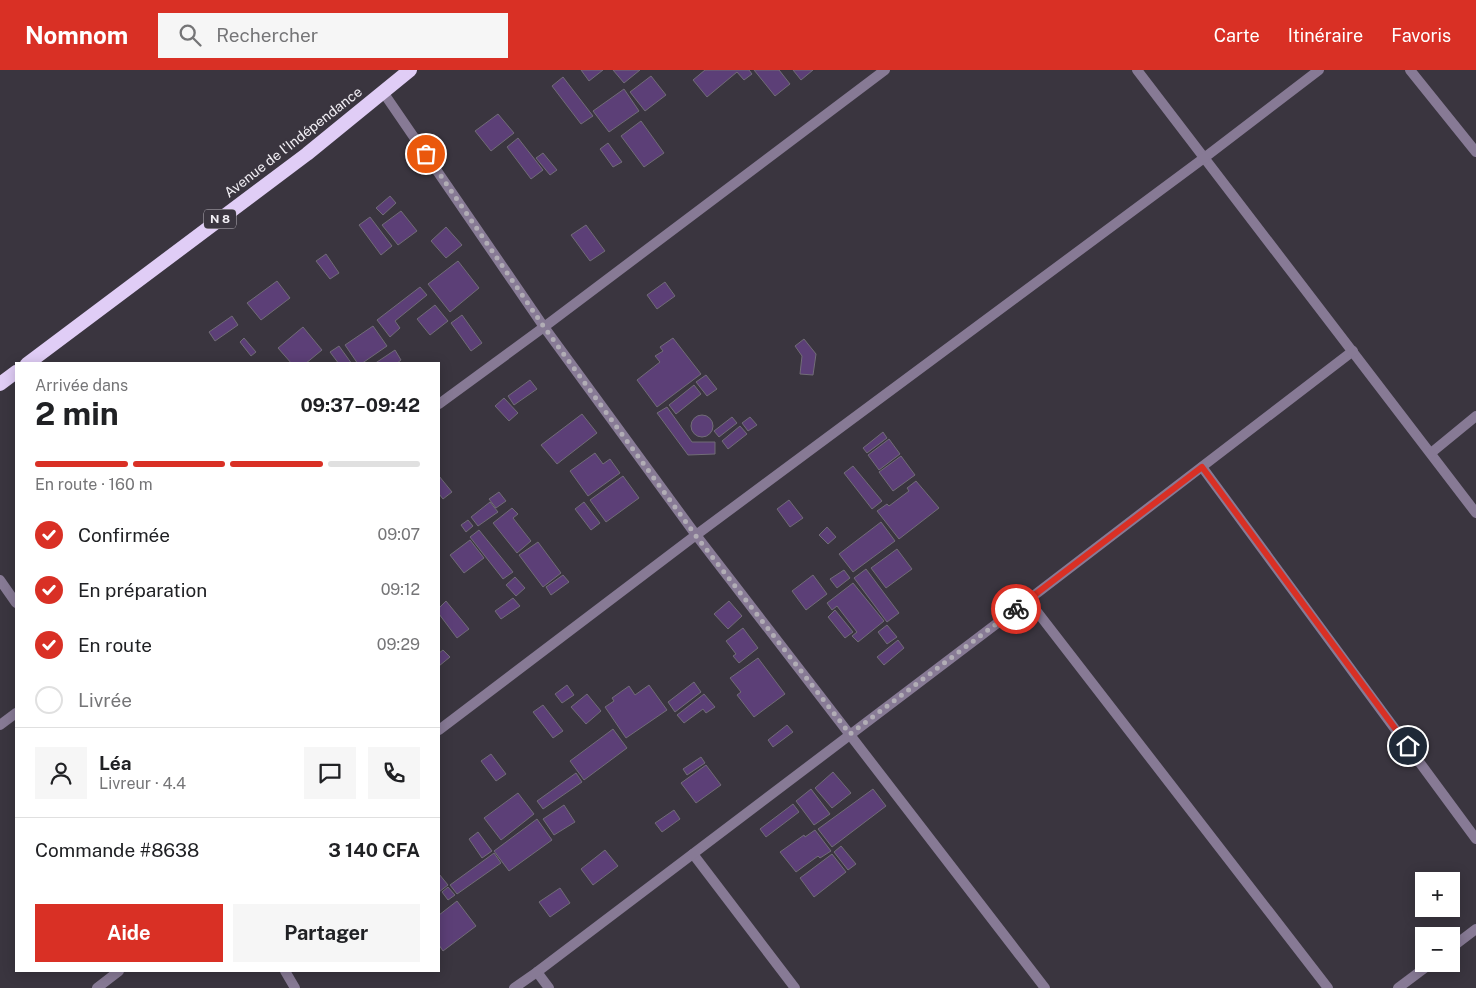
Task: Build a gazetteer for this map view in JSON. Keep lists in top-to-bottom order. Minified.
{"streets":{"highway":["Avenue de l'Indépendance","N 8"]},"page":{"header":"Nomnom","search":"Rechercher","nav":["Carte","Itinéraire","Favoris"],"heading":["2 min","Arrivée dans","09:37–09:42"],"panel":["Léa","Livreur · 4.4","Commande #8638","3 140 CFA"],"bar":"En route · 160 m","list":[["Confirmée","09:07"],["En préparation","09:12"],["En route","09:29"],"Livrée"],"map_buttons":["+","−"],"buttons":["Aide","Partager"]}}
